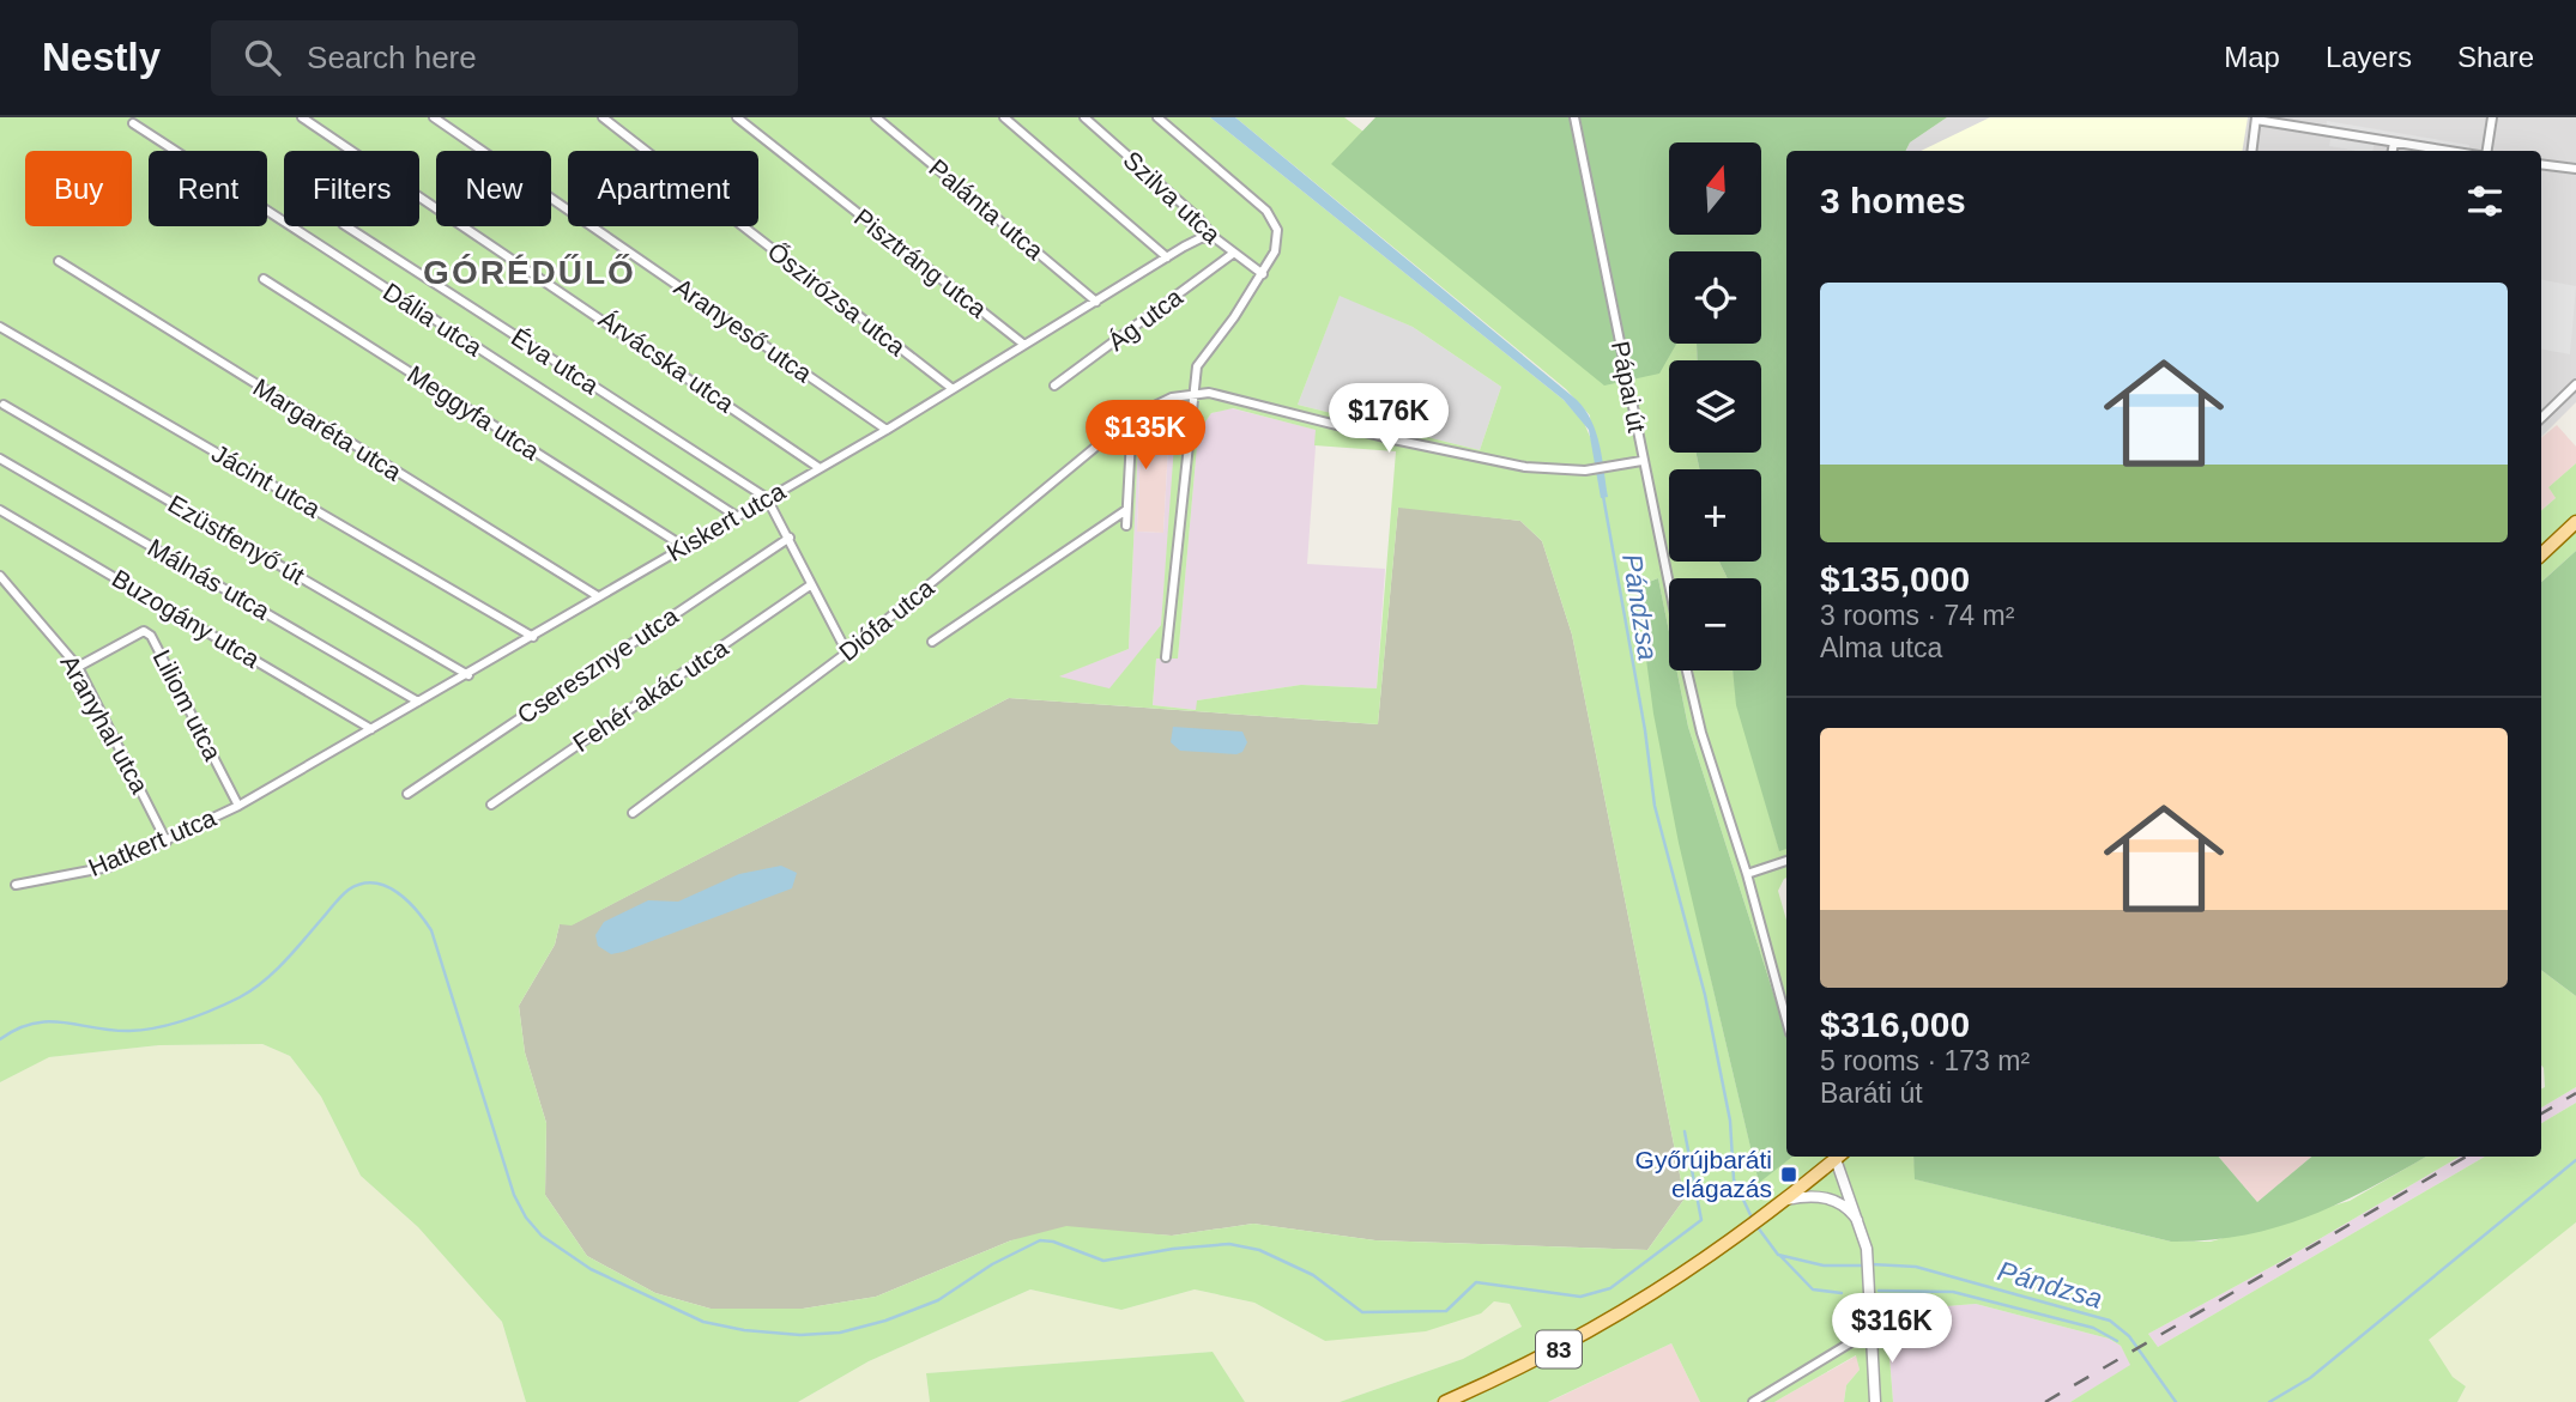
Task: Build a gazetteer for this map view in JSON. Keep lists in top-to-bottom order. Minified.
{"streets":{"main road":["83"],"street":["Szilva utca","Palánta utca","Pisztráng utca","Őszirózsa utca","Dália utca","Ág utca","Aranyeső utca","Éva utca","Árvácska utca","Pápai út","Meggyfa utca","Margaréta utca","Jácint utca","Kiskert utca","Ezüstfenyő út","Málnás utca","Buzogány utca","Diófa utca","Cseresznye utca","Fehér akác utca","Liliom utca","Aranyhal utca","Hatkert utca"]},"crossings":[["Szilva utca","Ág utca"],["Szilva utca","Kiskert utca"],["Palánta utca","Kiskert utca"],["Pisztráng utca","Kiskert utca"],["Őszirózsa utca","Kiskert utca"],["Dália utca","Kiskert utca"],["Aranyeső utca","Kiskert utca"],["Éva utca","Kiskert utca"],["Árvácska utca","Kiskert utca"],["Meggyfa utca","Kiskert utca"],["Margaréta utca","Kiskert utca"],["Jácint utca","Kiskert utca"],["Kiskert utca","Ezüstfenyő út"],["Kiskert utca","Málnás utca"],["Kiskert utca","Buzogány utca"],["Kiskert utca","Liliom utca"],["Kiskert utca","Hatkert utca"],["Liliom utca","Aranyhal utca"],["Liliom utca","Hatkert utca"],["Aranyhal utca","Hatkert utca"]],"districts":["GÓRÉDŰLŐ"],"water":["Pándzsa"],"places":{"transit":["Győrújbaráti elágazás"]},"north":"top","page":{"header":"Nestly","search":"Search here","nav":["Map","Layers","Share"],"map_buttons":["+","−"],"chip":["Buy","Rent","Filters","New","Apartment"],"heading":"3 homes","list":[{"name":"$135,000","note":"3 rooms · 74 m² · Alma utca"},{"name":"$316,000","note":"5 rooms · 173 m² · Baráti út"}],"price":["$176K","$135K","$316K"]}}
